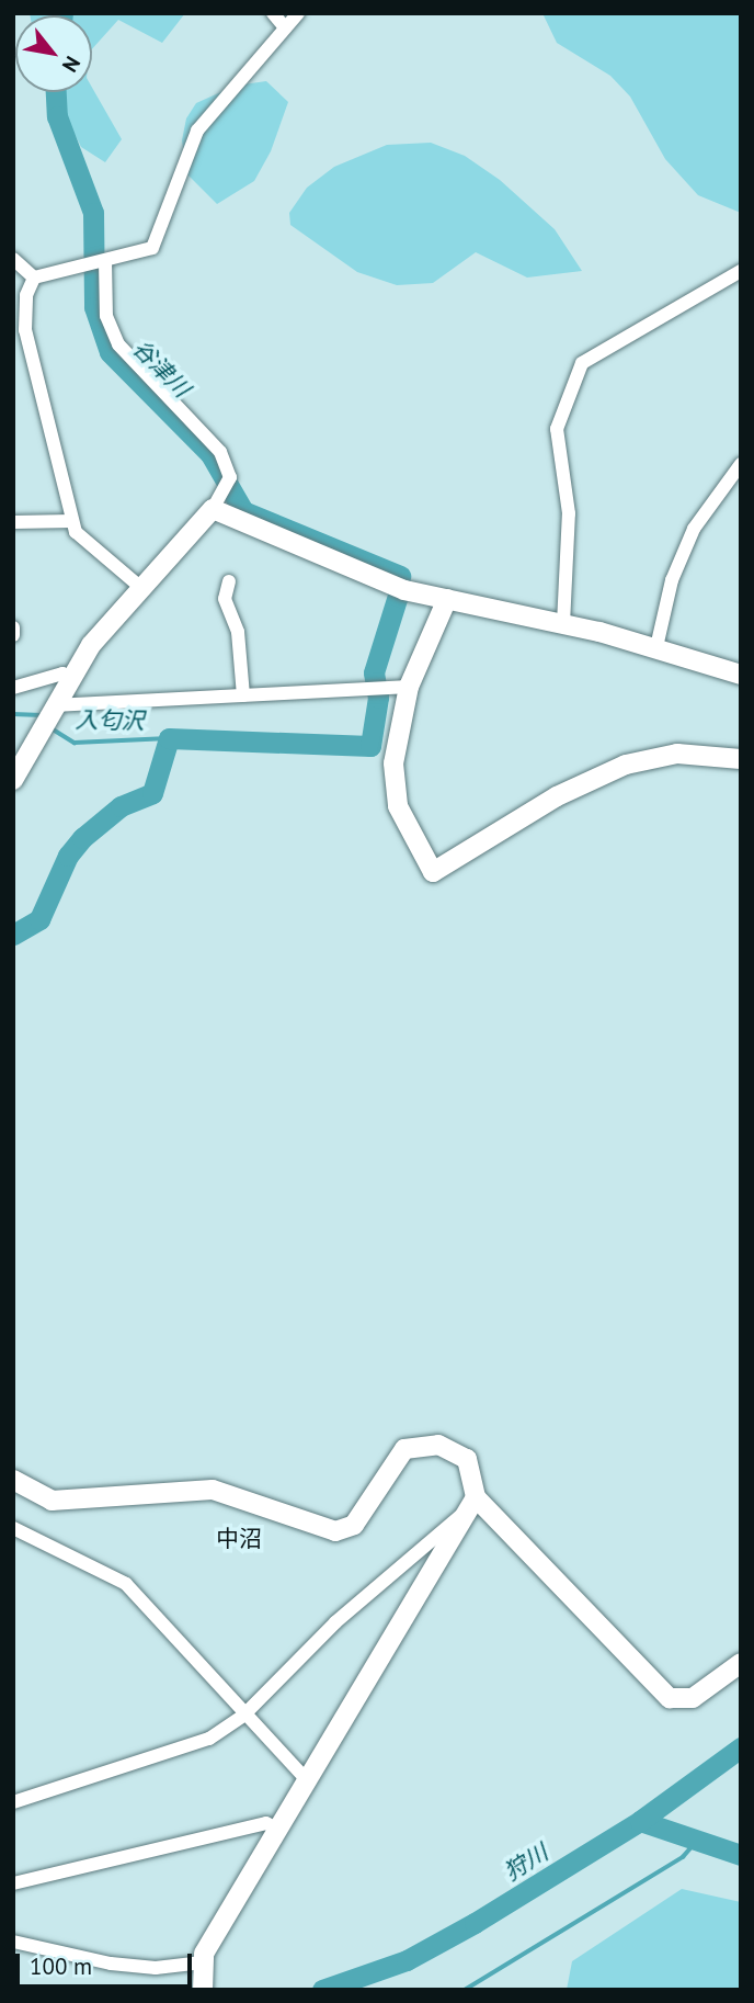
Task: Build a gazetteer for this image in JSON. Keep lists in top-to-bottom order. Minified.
{"districts":["中沼"],"water":["谷津川","入匂沢","狩川"],"scale_bar":"100 m","north":"bottom right"}
